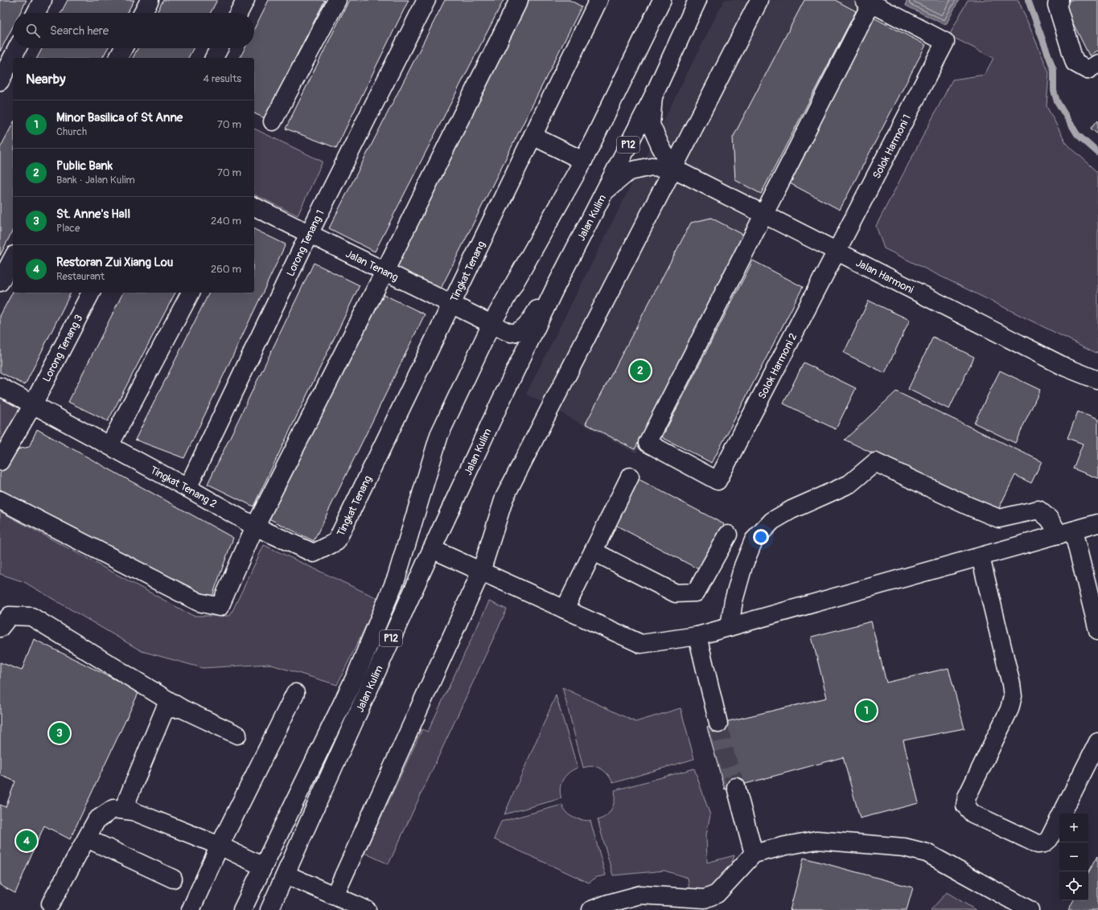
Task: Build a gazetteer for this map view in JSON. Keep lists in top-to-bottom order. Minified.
{"streets":{"street":["P12","Solok Harmoni 1","Jalan Kulim","Lorong Tenang 1","Jalan Tenang","Tingkat Tenang","Jalan Harmoni","Lorong Tenang 3","Solok Harmoni 2","Tingkat Tenang 2"]},"crossings":[["Solok Harmoni 1","Jalan Harmoni"],["Solok Harmoni 1","Solok Harmoni 2"],["Jalan Kulim","Jalan Tenang"],["Lorong Tenang 1","Jalan Tenang"],["Lorong Tenang 1","Tingkat Tenang 2"],["Jalan Tenang","Tingkat Tenang"],["Tingkat Tenang","Tingkat Tenang 2"],["Jalan Harmoni","Solok Harmoni 2"],["Lorong Tenang 3","Tingkat Tenang 2"]],"page":{"search":"Search here","heading":["Nearby","4 results"],"list":[{"mark":"1","name":"Minor Basilica of St Anne","note":"Church","value":"70 m"},{"mark":"2","name":"Public Bank","note":"Bank · Jalan Kulim","value":"70 m"},{"mark":"3","name":"St. Anne's Hall","note":"Place","value":"240 m"},{"mark":"4","name":"Restoran Zui Xiang Lou","note":"Restaurant","value":"260 m"}],"pins":["2","1","3","4"],"map_buttons":["+","−"]}}
